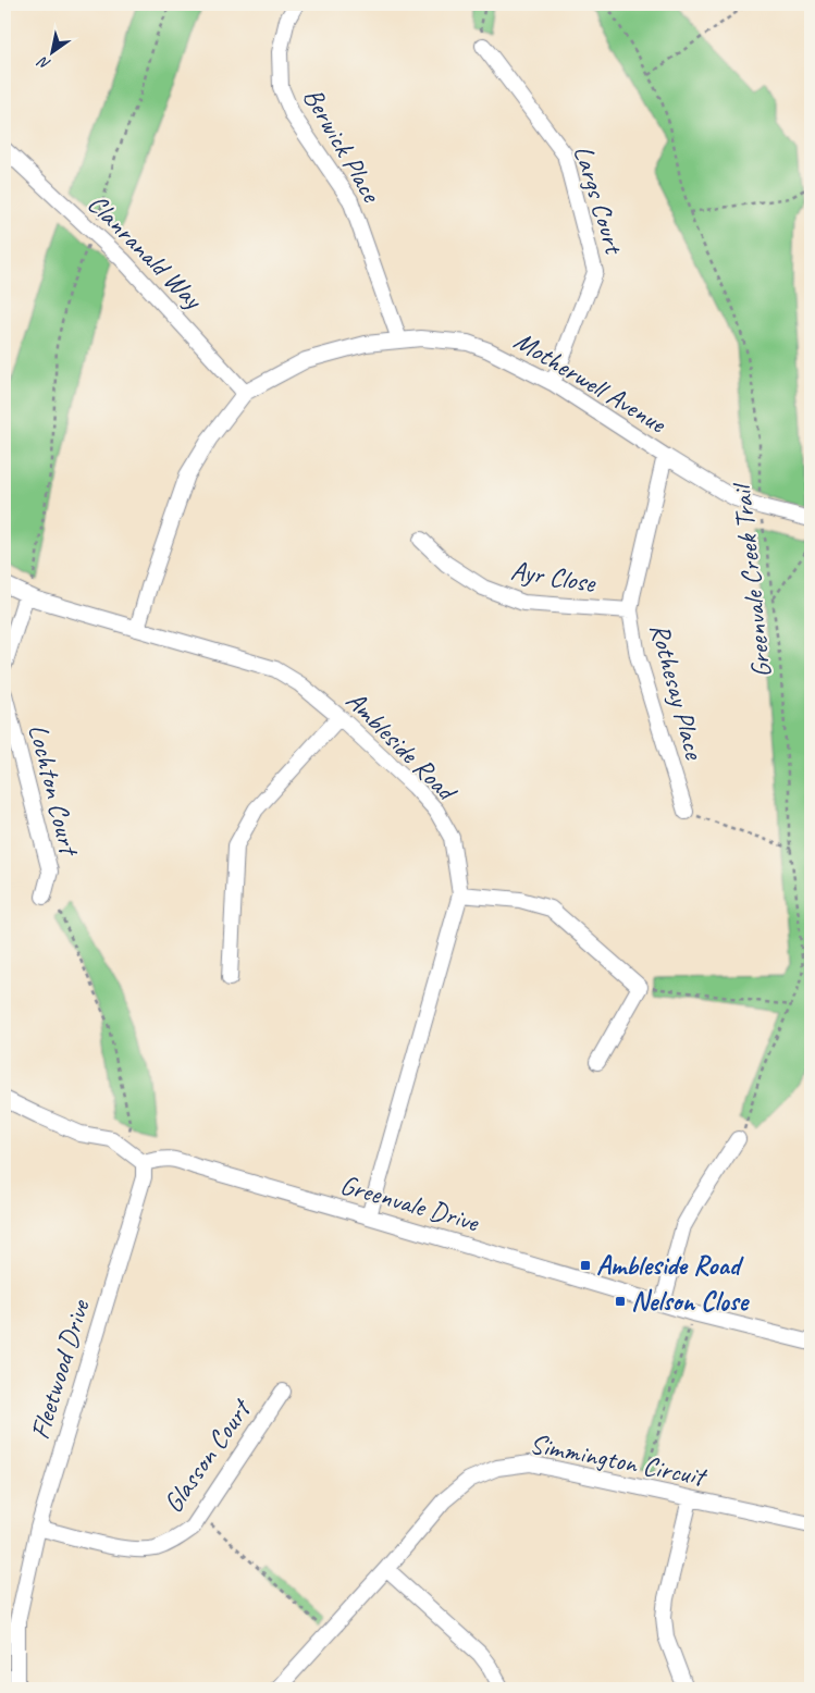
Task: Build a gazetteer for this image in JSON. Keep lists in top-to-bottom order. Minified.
{"streets":{"street":["Berwick Place","Largs Court","Clanranald Way","Motherwell Avenue","Ayr Close","Rothesay Place","Ambleside Road","Lochton Court","Greenvale Drive","Fleetwood Drive","Glasson Court","Simmington Circuit"],"path":["Greenvale Creek Trail"]},"crossings":[["Berwick Place","Motherwell Avenue"],["Largs Court","Motherwell Avenue"],["Clanranald Way","Motherwell Avenue"],["Motherwell Avenue","Greenvale Creek Trail"],["Motherwell Avenue","Rothesay Place"],["Motherwell Avenue","Ambleside Road"],["Ayr Close","Rothesay Place"],["Ambleside Road","Greenvale Drive"],["Greenvale Drive","Fleetwood Drive"],["Fleetwood Drive","Glasson Court"]],"places":{"transit":["Ambleside Road","Nelson Close"]},"north":"bottom left"}
